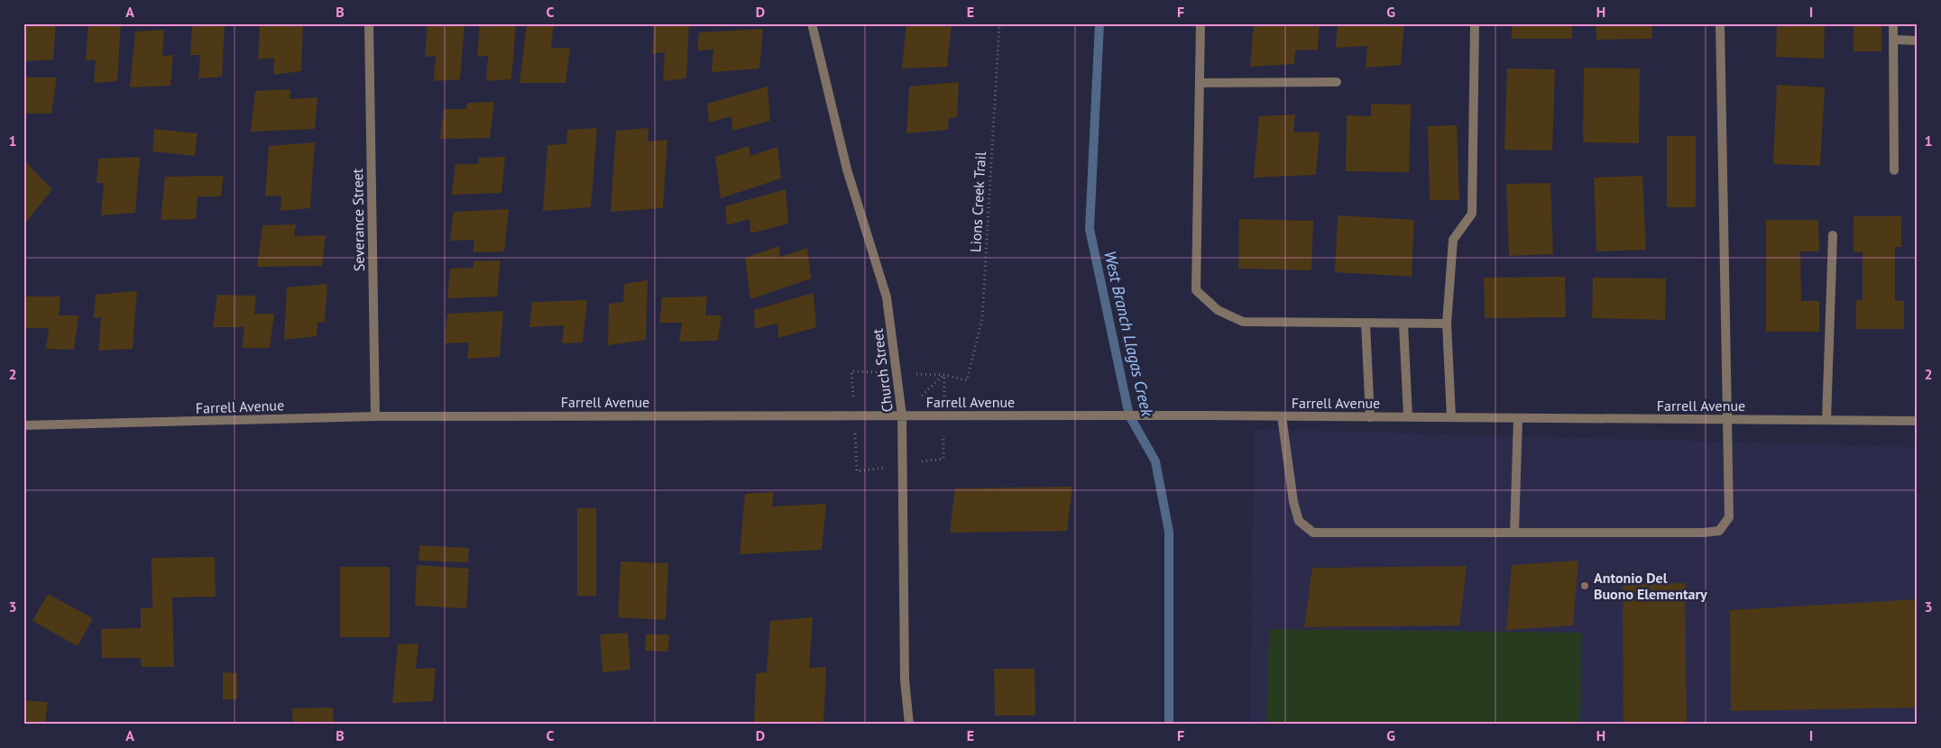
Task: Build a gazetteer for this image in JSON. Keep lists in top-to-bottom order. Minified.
{"streets":{"street":["Severance Street","Church Street","Farrell Avenue"],"path":["Lions Creek Trail"]},"crossings":[["Severance Street","Farrell Avenue"],["Church Street","Farrell Avenue"]],"water":["West Branch Llagas Creek"],"places":["Antonio Del Buono Elementary"],"grid":{"columns":["A","B","C","D","E","F","G","H","I"],"rows":["1","2","3"]}}
